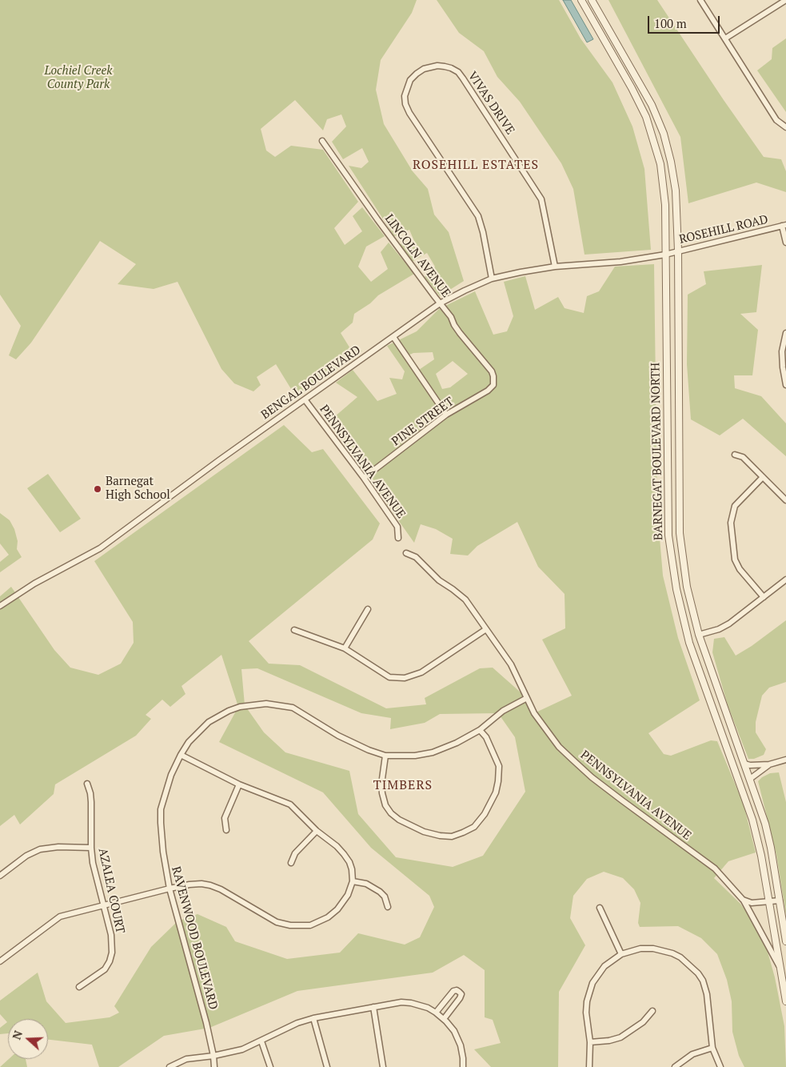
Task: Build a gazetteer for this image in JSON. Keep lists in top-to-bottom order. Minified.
{"streets":{"street":["VIVAS DRIVE","ROSEHILL ROAD","LINCOLN AVENUE","BENGAL BOULEVARD","PINE STREET","BARNEGAT BOULEVARD NORTH","PENNSYLVANIA AVENUE","AZALEA COURT","RAVENWOOD BOULEVARD"]},"crossings":[["VIVAS DRIVE","BENGAL BOULEVARD"],["ROSEHILL ROAD","BENGAL BOULEVARD"],["ROSEHILL ROAD","BARNEGAT BOULEVARD NORTH"],["LINCOLN AVENUE","BENGAL BOULEVARD"],["LINCOLN AVENUE","PINE STREET"],["BENGAL BOULEVARD","BARNEGAT BOULEVARD NORTH"],["BENGAL BOULEVARD","PENNSYLVANIA AVENUE"],["PINE STREET","PENNSYLVANIA AVENUE"],["BARNEGAT BOULEVARD NORTH","PENNSYLVANIA AVENUE"],["PENNSYLVANIA AVENUE","RAVENWOOD BOULEVARD"]],"districts":["ROSEHILL ESTATES","TIMBERS"],"parks":["Lochiel Creek County Park"],"places":["Barnegat High School"],"scale_bar":"100 m","north":"left"}
